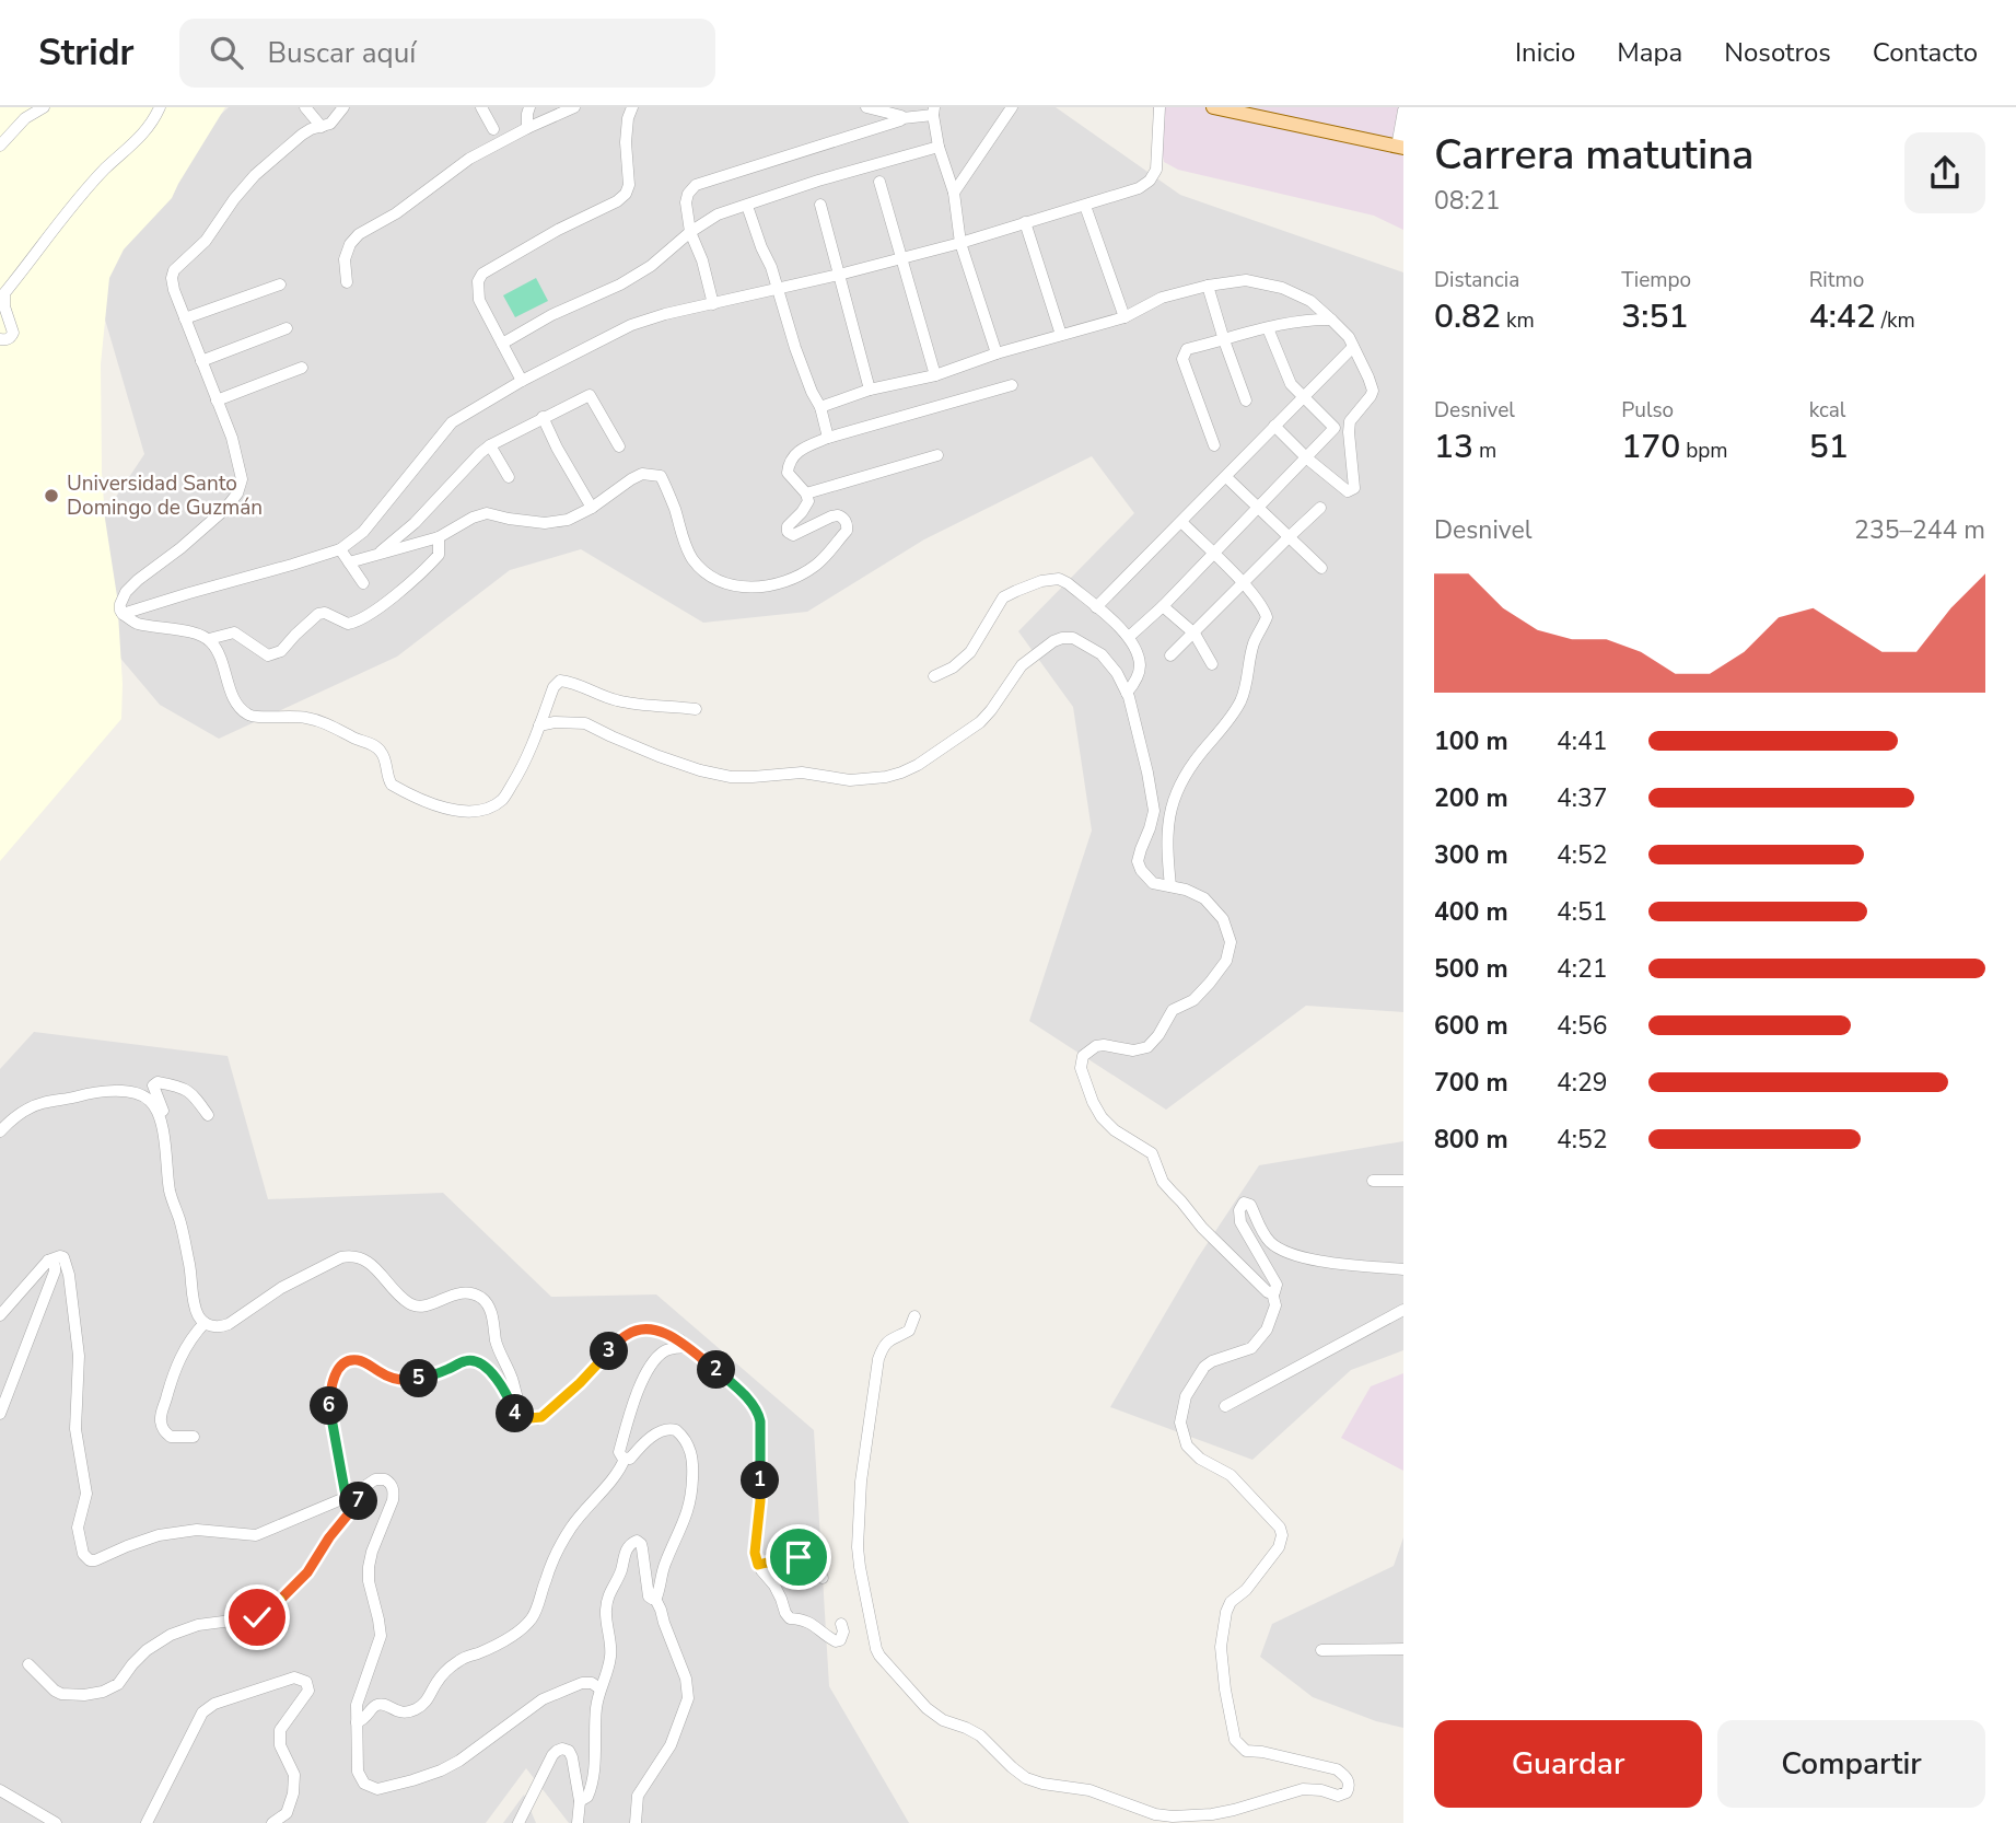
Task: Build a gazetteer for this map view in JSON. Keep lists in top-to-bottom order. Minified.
{"places":["Universidad Santo Domingo de Guzmán"],"page":{"header":"Stridr","search":"Buscar aquí","nav":["Inicio","Mapa","Nosotros","Contacto"],"heading":["Carrera matutina","08:21"],"stats":[["Distancia","0.82 km"],["Tiempo","3:51"],["Ritmo","4:42 /km"],["Desnivel","13 m"],["Pulso","170 bpm"],["kcal","51"]],"chart":["Desnivel","235–244 m"],"list":[{"name":"100 m","note":"4:41"},{"name":"200 m","note":"4:37"},{"name":"300 m","note":"4:52"},{"name":"400 m","note":"4:51"},{"name":"500 m","note":"4:21"},{"name":"600 m","note":"4:56"},{"name":"700 m","note":"4:29"},{"name":"800 m","note":"4:52"}],"pins":["3","2","5","6","4","1","7"],"buttons":["Guardar","Compartir"]}}
